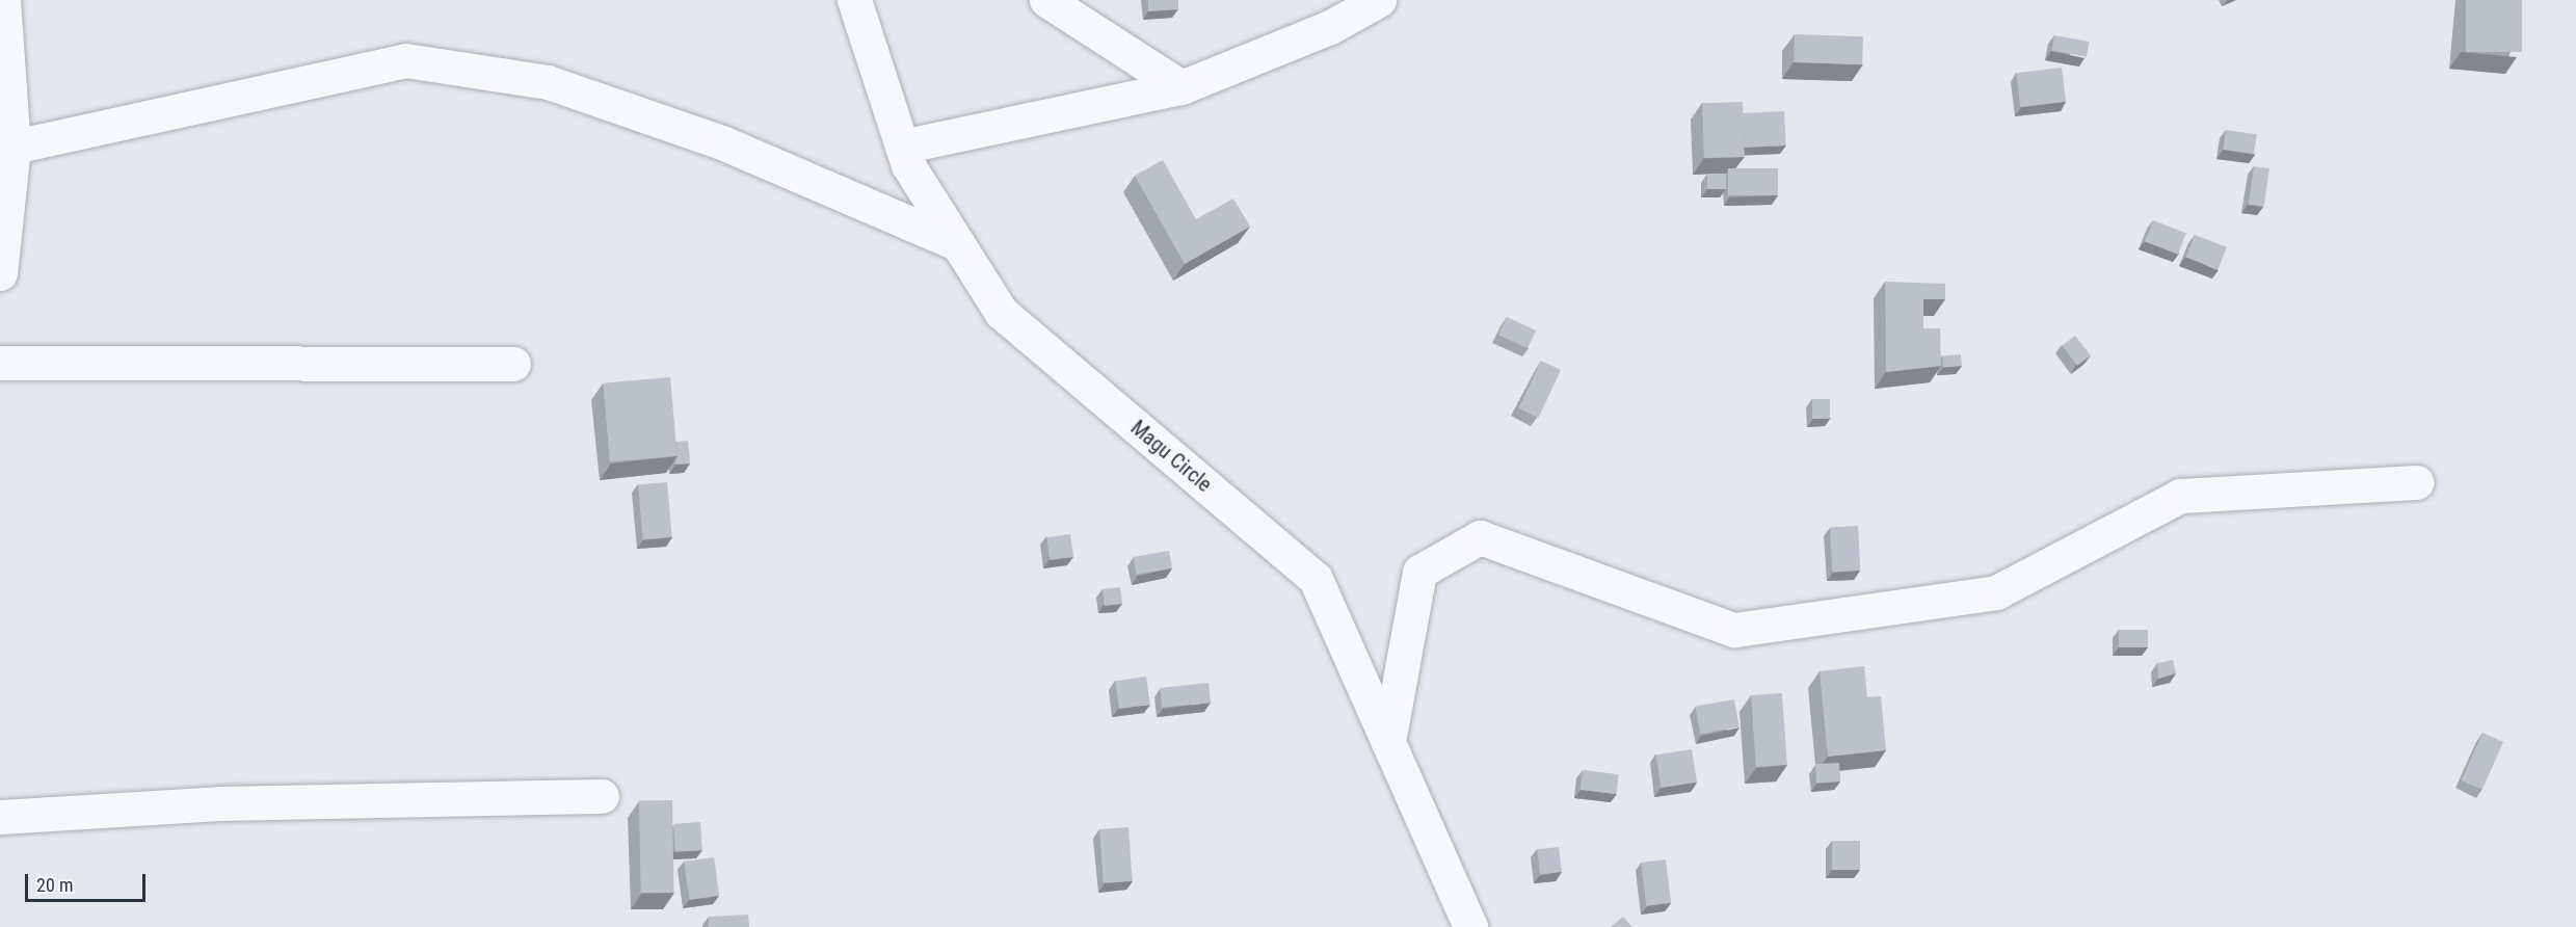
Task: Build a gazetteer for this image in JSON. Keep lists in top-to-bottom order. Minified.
{"streets":{"street":["Magu Circle"]},"scale_bar":"20 m"}
